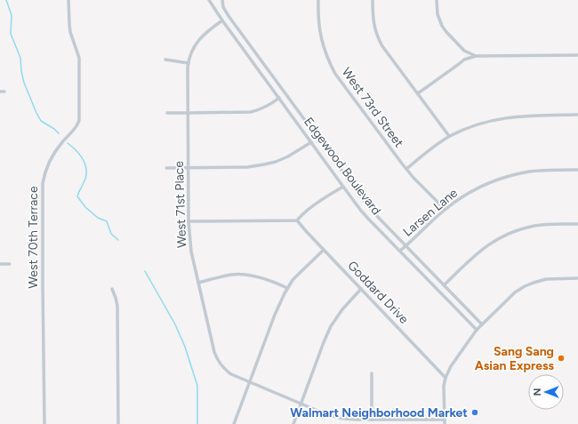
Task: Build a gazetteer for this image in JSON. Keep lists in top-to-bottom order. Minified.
{"streets":{"street":["West 73rd Street","Edgewood Boulevard","West 71st Place","Larsen Lane","West 70th Terrace","Goddard Drive"]},"crossings":[["West 73rd Street","Larsen Lane"],["Edgewood Boulevard","West 71st Place"],["Edgewood Boulevard","Larsen Lane"]],"places":["Sang Sang Asian Express","Walmart Neighborhood Market"],"north":"left"}
